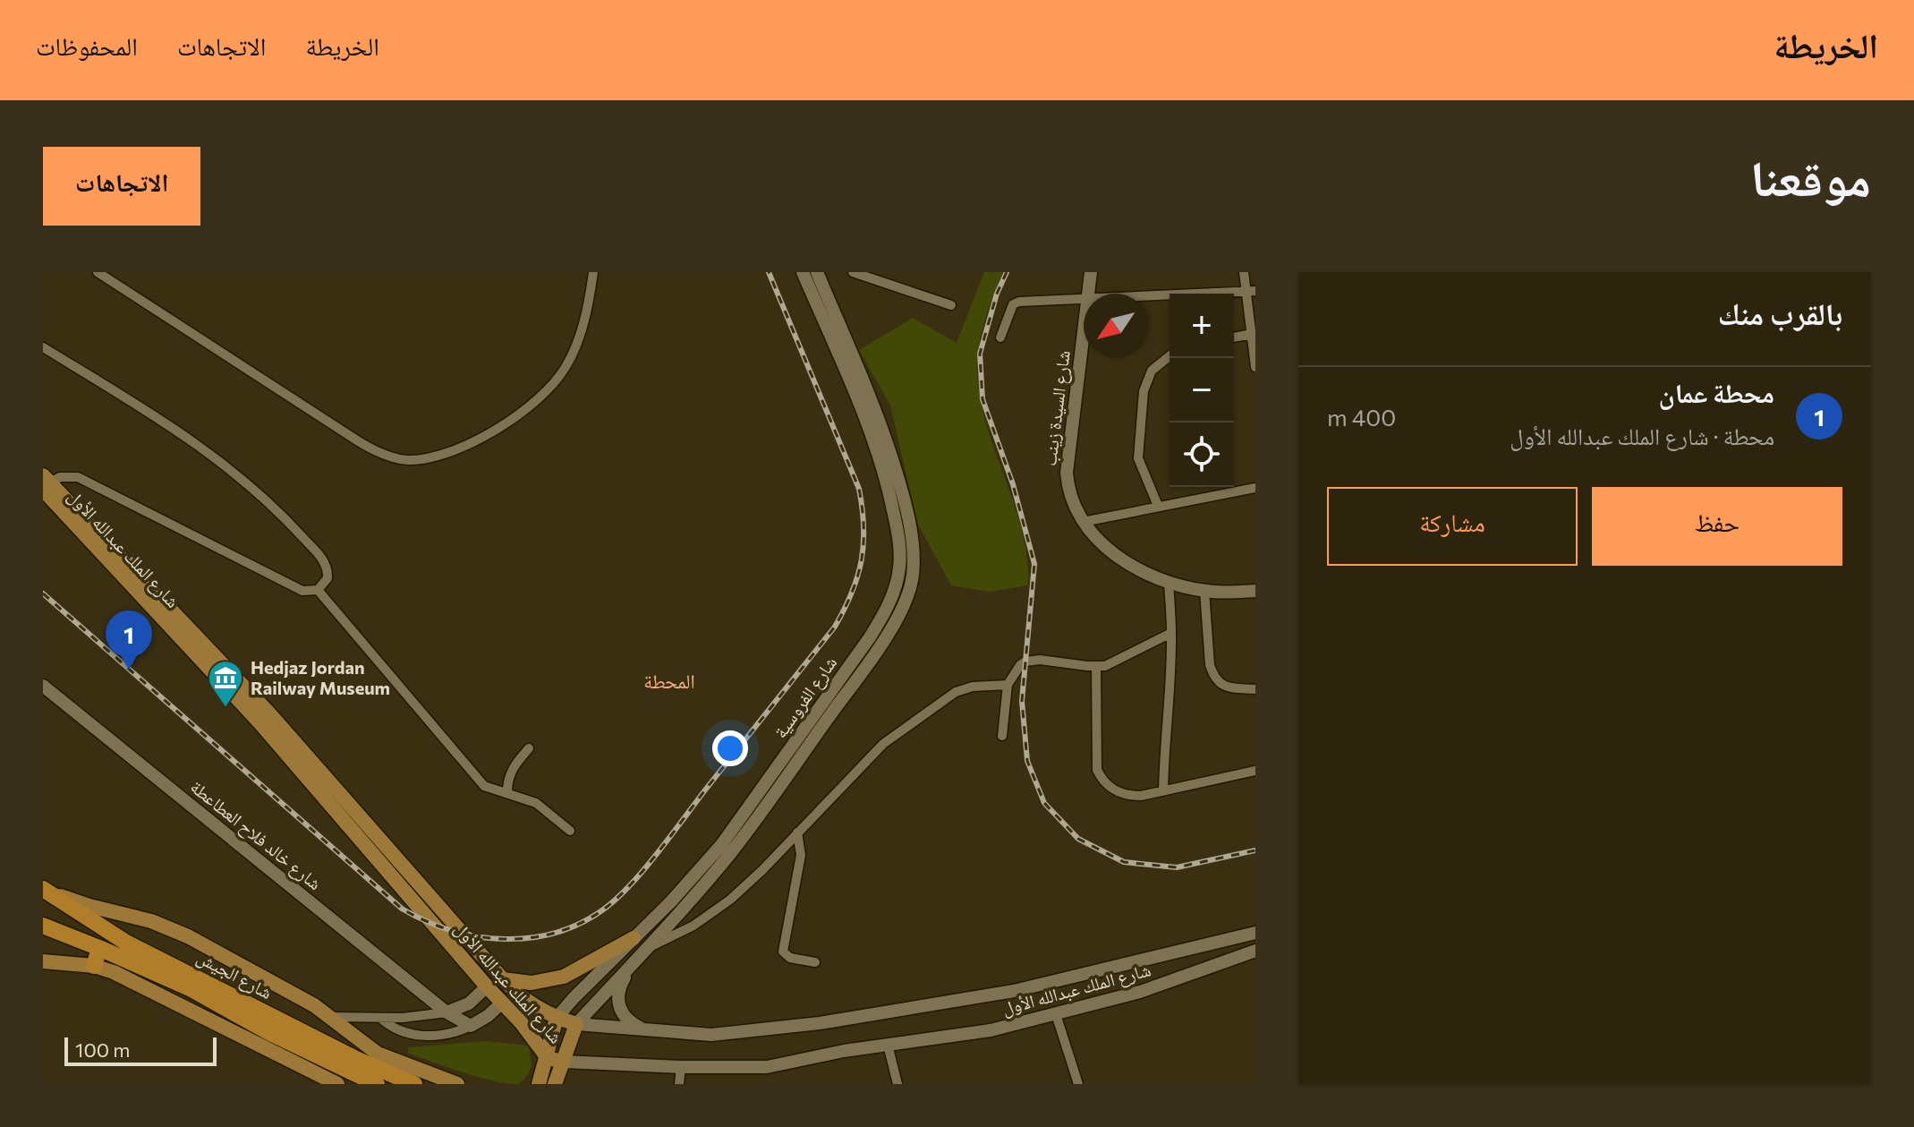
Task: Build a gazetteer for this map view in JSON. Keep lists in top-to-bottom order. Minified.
{"streets":{"highway":["شارع الجيش"],"main road":["شارع السيدة زينب","شارع الملك عبدالله الأول","شارع الفروسية","شارع خالد فلاح العطاعطة"]},"crossings":[["شارع الملك عبدالله الأول","شارع الفروسية"]],"districts":["المحطة"],"places":{"museum":["Hedjaz Jordan Railway Museum"]},"scale_bar":"100 m","north":"bottom left","page":{"header":"الخريطة","nav":["الخريطة","الاتجاهات","المحفوظات"],"title":"موقعنا","buttons":["الاتجاهات",["حفظ","مشاركة"]],"heading":"بالقرب منك","map_buttons":["+","−"],"list":[{"mark":"1","name":"محطة عمان","note":"محطة · شارع الملك عبدالله الأول","value":"400 m"}],"pins":"1","scale":"100 m"}}
